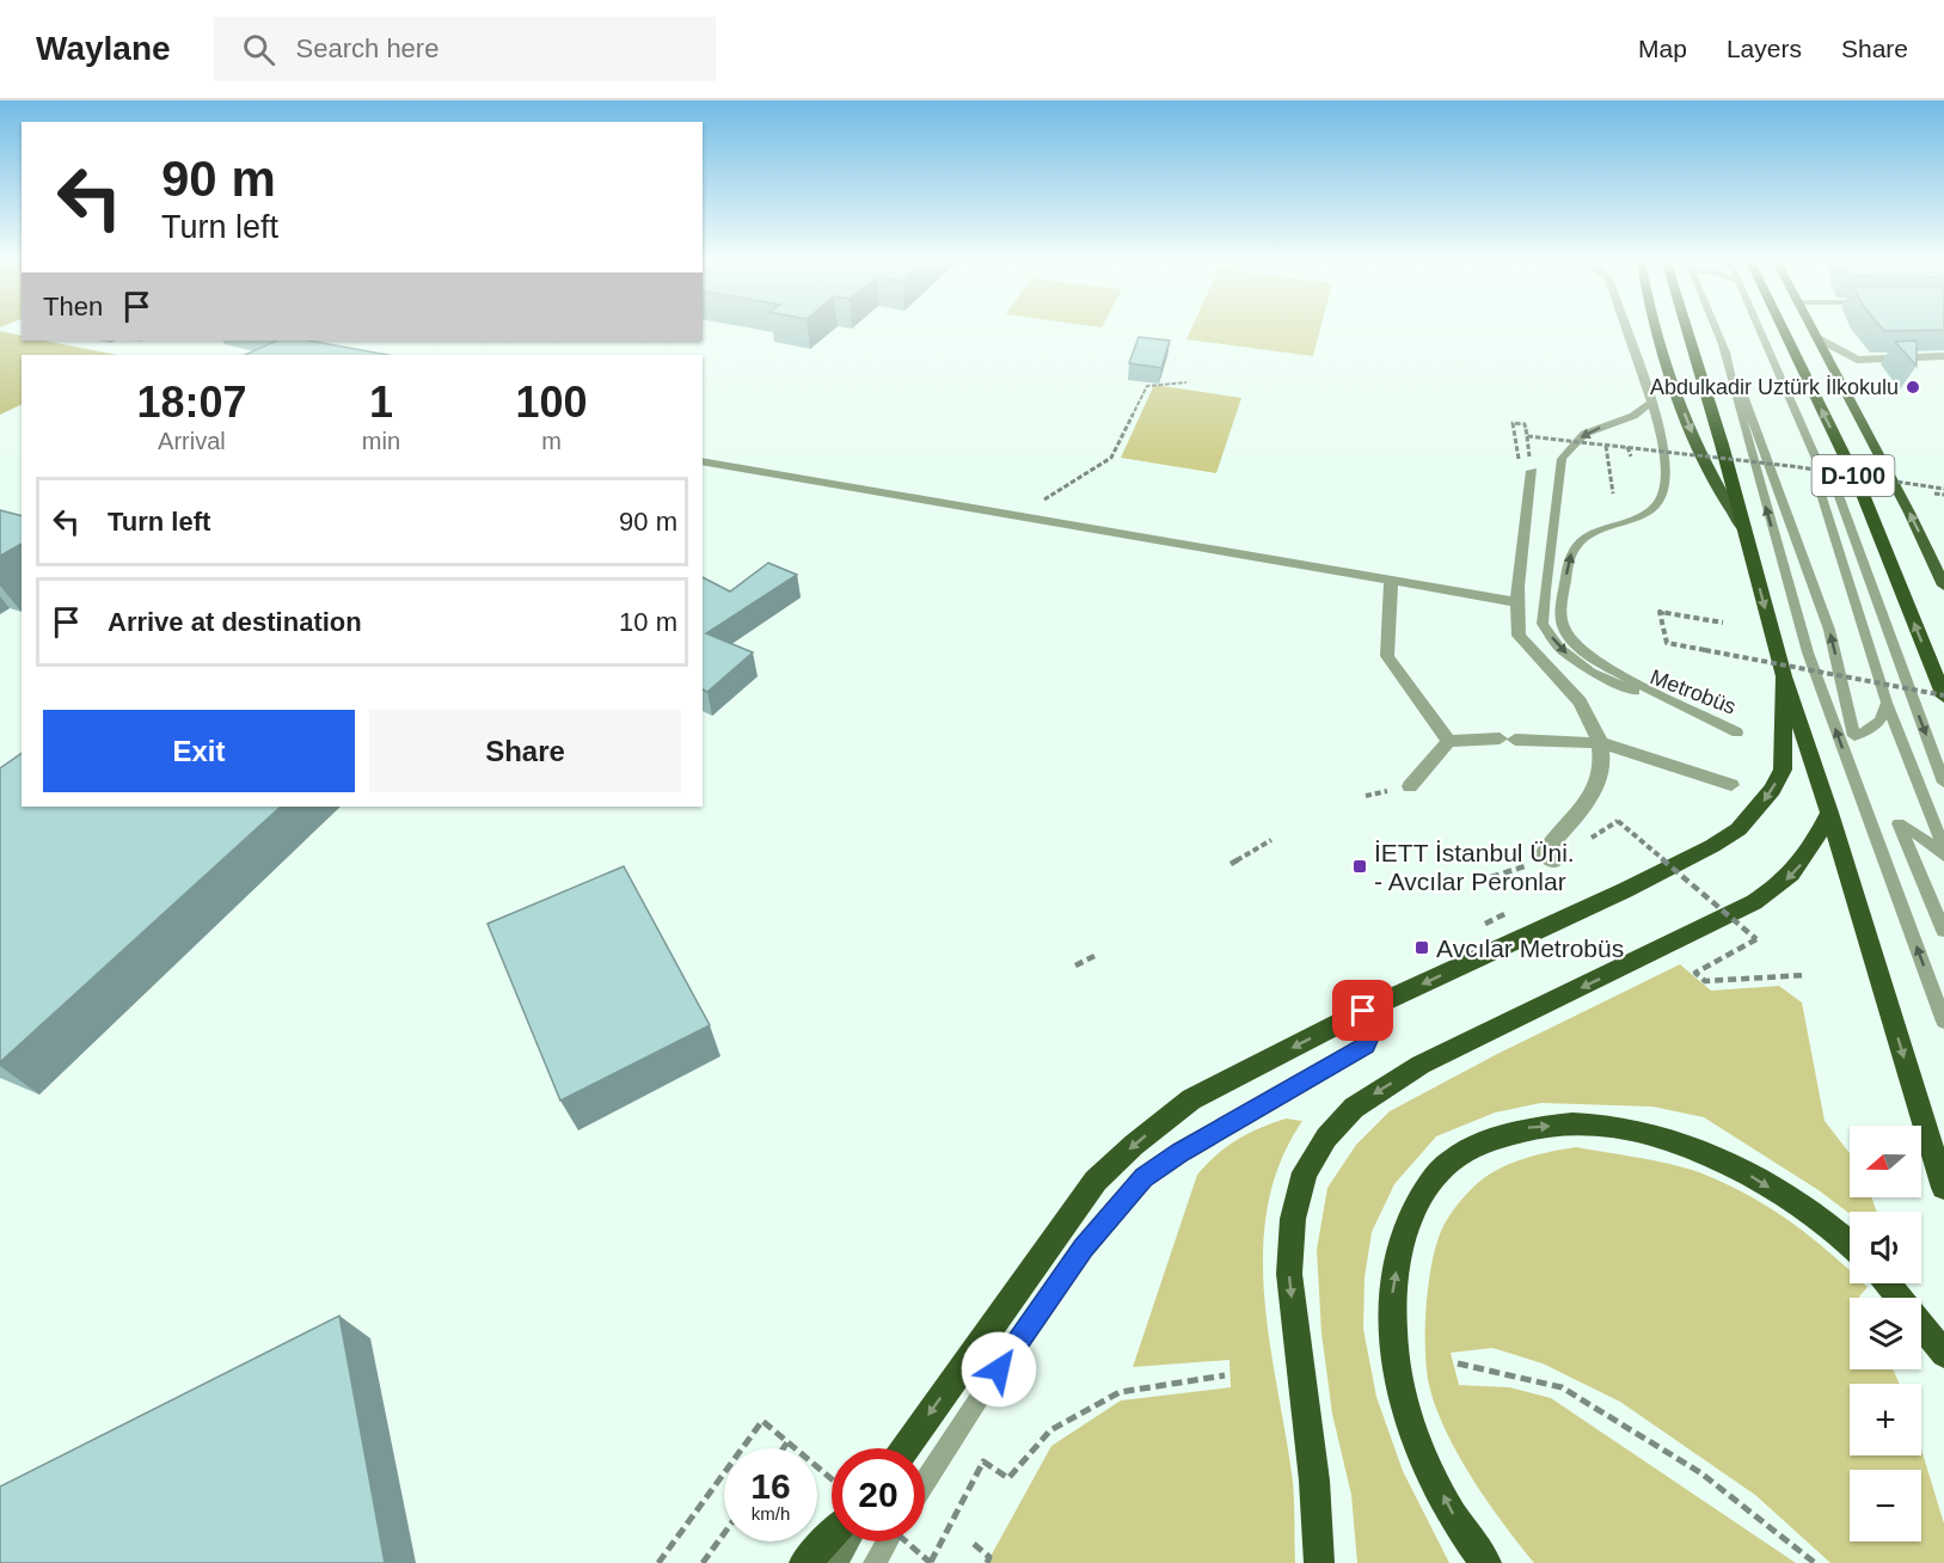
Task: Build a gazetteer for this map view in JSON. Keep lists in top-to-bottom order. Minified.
{"streets":{"highway":["D-100"],"lane":["Metrobüs"]},"places":{"other":["Abdulkadir Uztürk İlkokulu"],"transit":["İETT İstanbul Üni. - Avcılar Peronlar","Avcılar Metrobüs"]},"north":"left","page":{"header":"Waylane","search":"Search here","nav":["Map","Layers","Share"],"turn":["90 m","Turn left"],"then":"Then","eta":["18:07","Arrival","1","min","100","m"],"list":[{"name":"Turn left","value":"90 m"},{"name":"Arrive at destination","value":"10 m"}],"buttons":["Exit","Share"],"map_buttons":["+","−"],"speed":"16 km/h","limit":"20"}}
